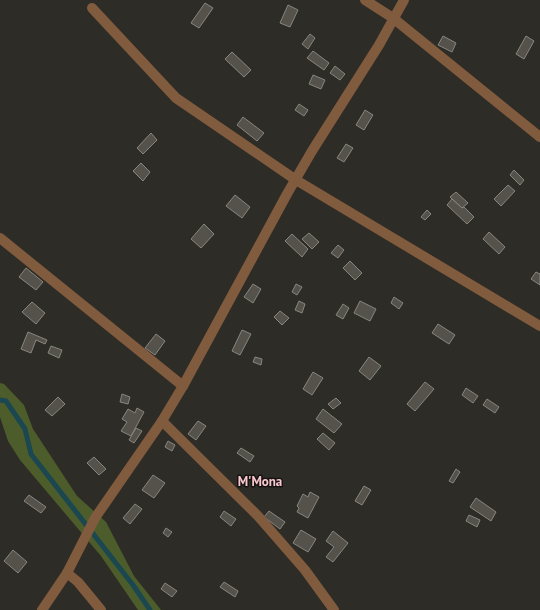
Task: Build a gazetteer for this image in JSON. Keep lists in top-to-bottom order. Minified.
{"districts":["M'Mona"]}
